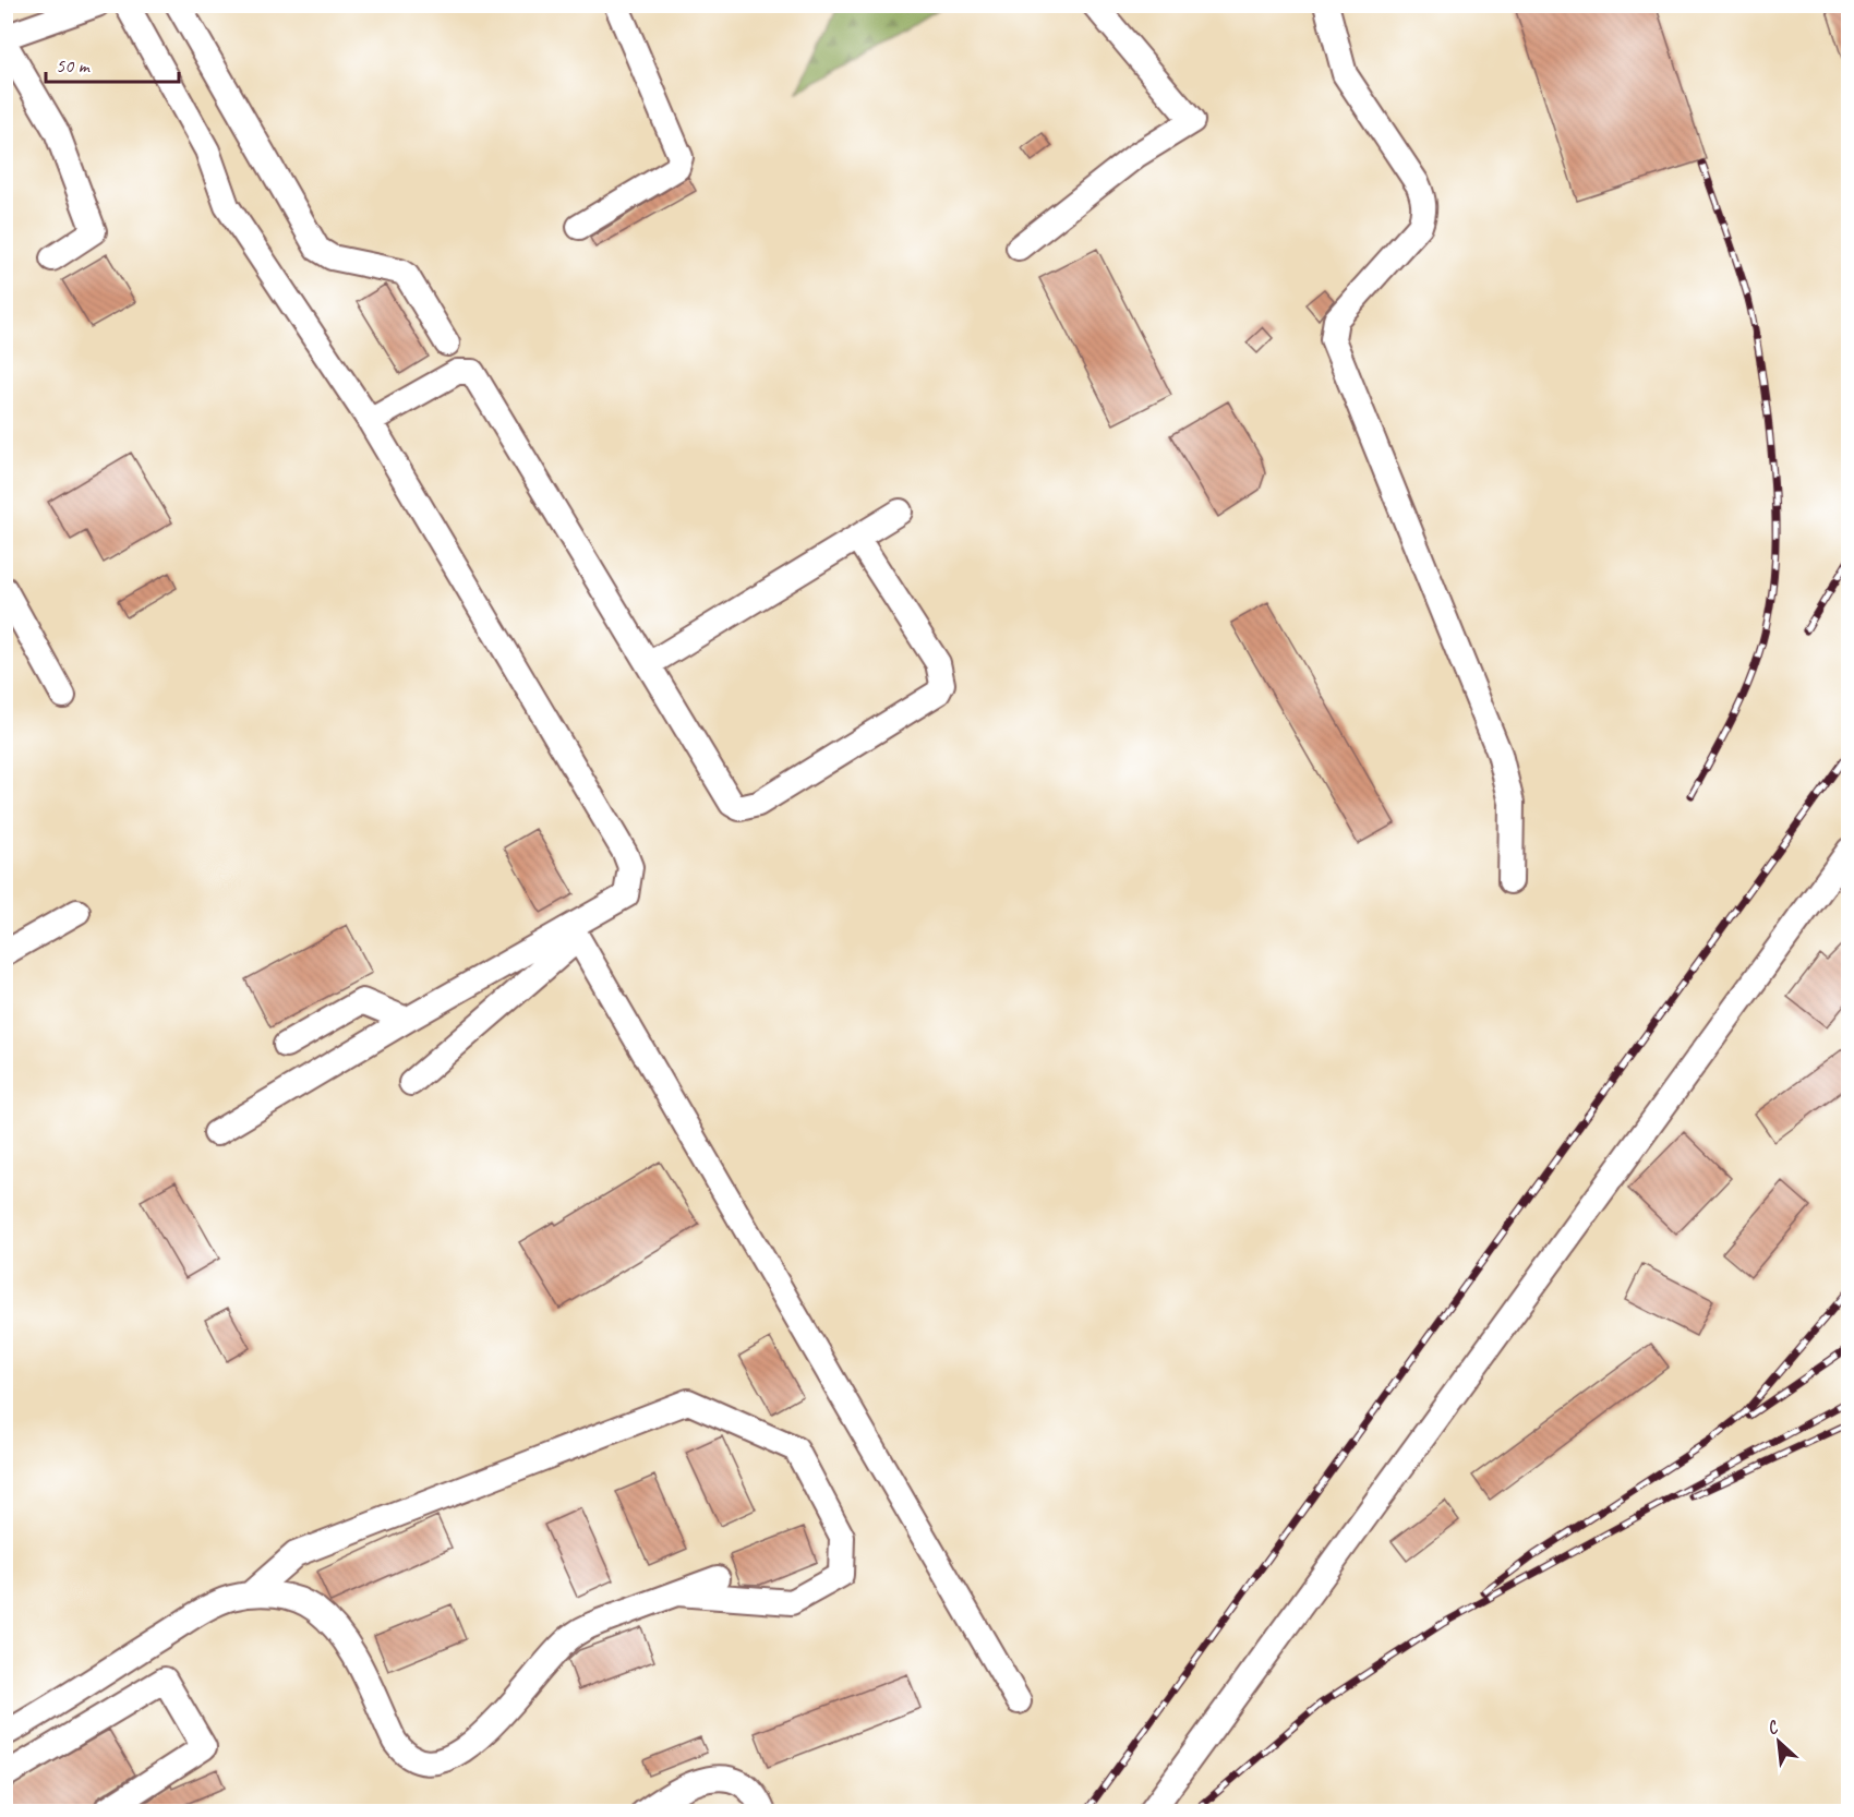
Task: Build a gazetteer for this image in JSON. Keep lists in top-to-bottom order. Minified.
{"scale_bar":"50 m","north":"top left"}
